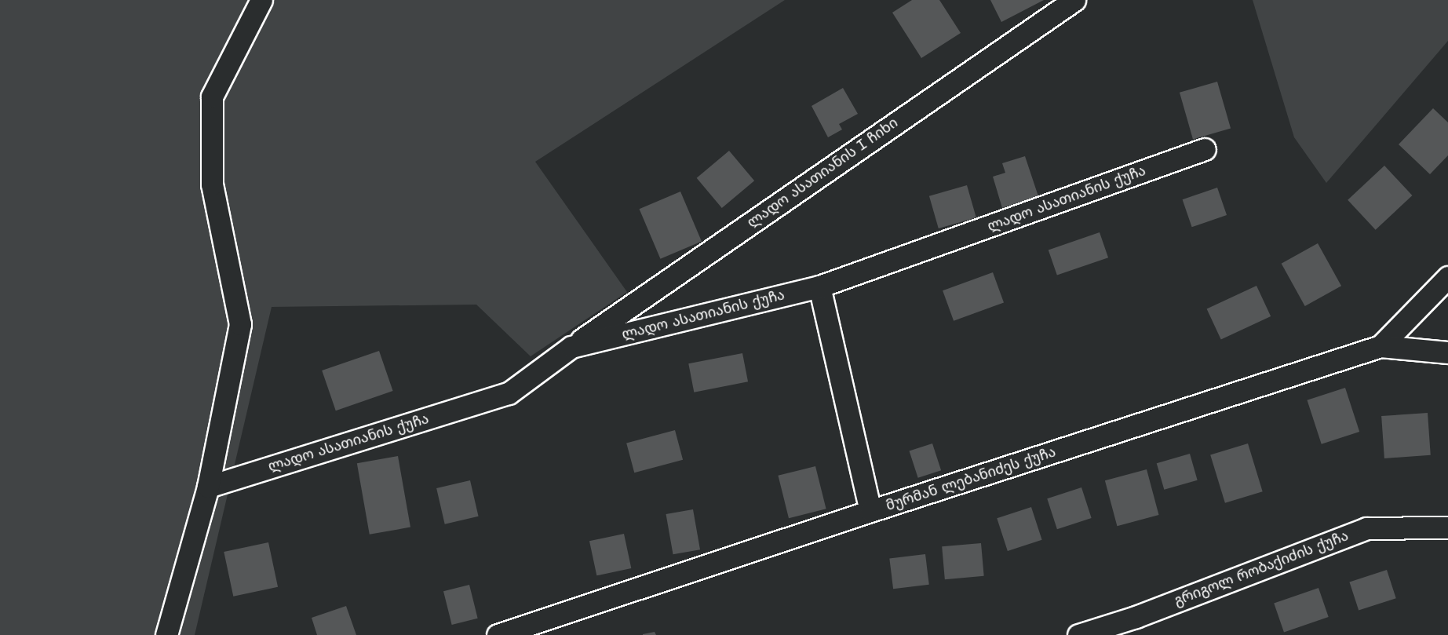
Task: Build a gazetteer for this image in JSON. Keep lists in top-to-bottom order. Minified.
{"streets":{"street":["ლადო ასათიანის I ჩიხი","ლადო ასათიანის ქუჩა","მურმან ლებანიძეს ქუჩა","გრიგოლ რობაქიძის ქუჩა"]},"crossings":[["ლადო ასათიანის I ჩიხი","ლადო ასათიანის ქუჩა"]]}
